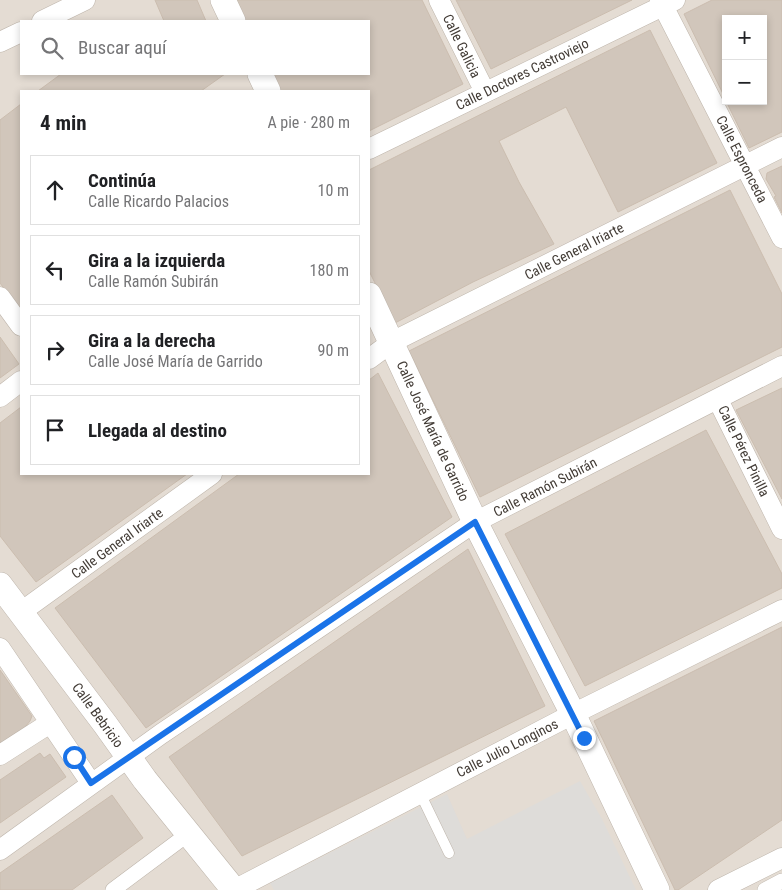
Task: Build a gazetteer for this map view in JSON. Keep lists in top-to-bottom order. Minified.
{"streets":{"street":["Calle Galicia","Calle Doctores Castroviejo","Calle Espronceda","Calle General Iriarte","Calle José María de Garrido","Calle Pérez Pinilla","Calle Ramón Subirán","Calle Bebricio","Calle Julio Longinos"]},"crossings":[["Calle Galicia","Calle Doctores Castroviejo"],["Calle Doctores Castroviejo","Calle Espronceda"],["Calle Espronceda","Calle General Iriarte"],["Calle General Iriarte","Calle José María de Garrido"],["Calle General Iriarte","Calle Bebricio"],["Calle José María de Garrido","Calle Ramón Subirán"],["Calle José María de Garrido","Calle Julio Longinos"],["Calle Pérez Pinilla","Calle Ramón Subirán"],["Calle Ramón Subirán","Calle Bebricio"],["Calle Bebricio","Calle Julio Longinos"]],"page":{"map_buttons":["+","−"],"search":"Buscar aquí","heading":["4 min","A pie · 280 m"],"list":[["Continúa","Calle Ricardo Palacios","10 m"],["Gira a la izquierda","Calle Ramón Subirán","180 m"],["Gira a la derecha","Calle José María de Garrido","90 m"],"Llegada al destino"]}}
